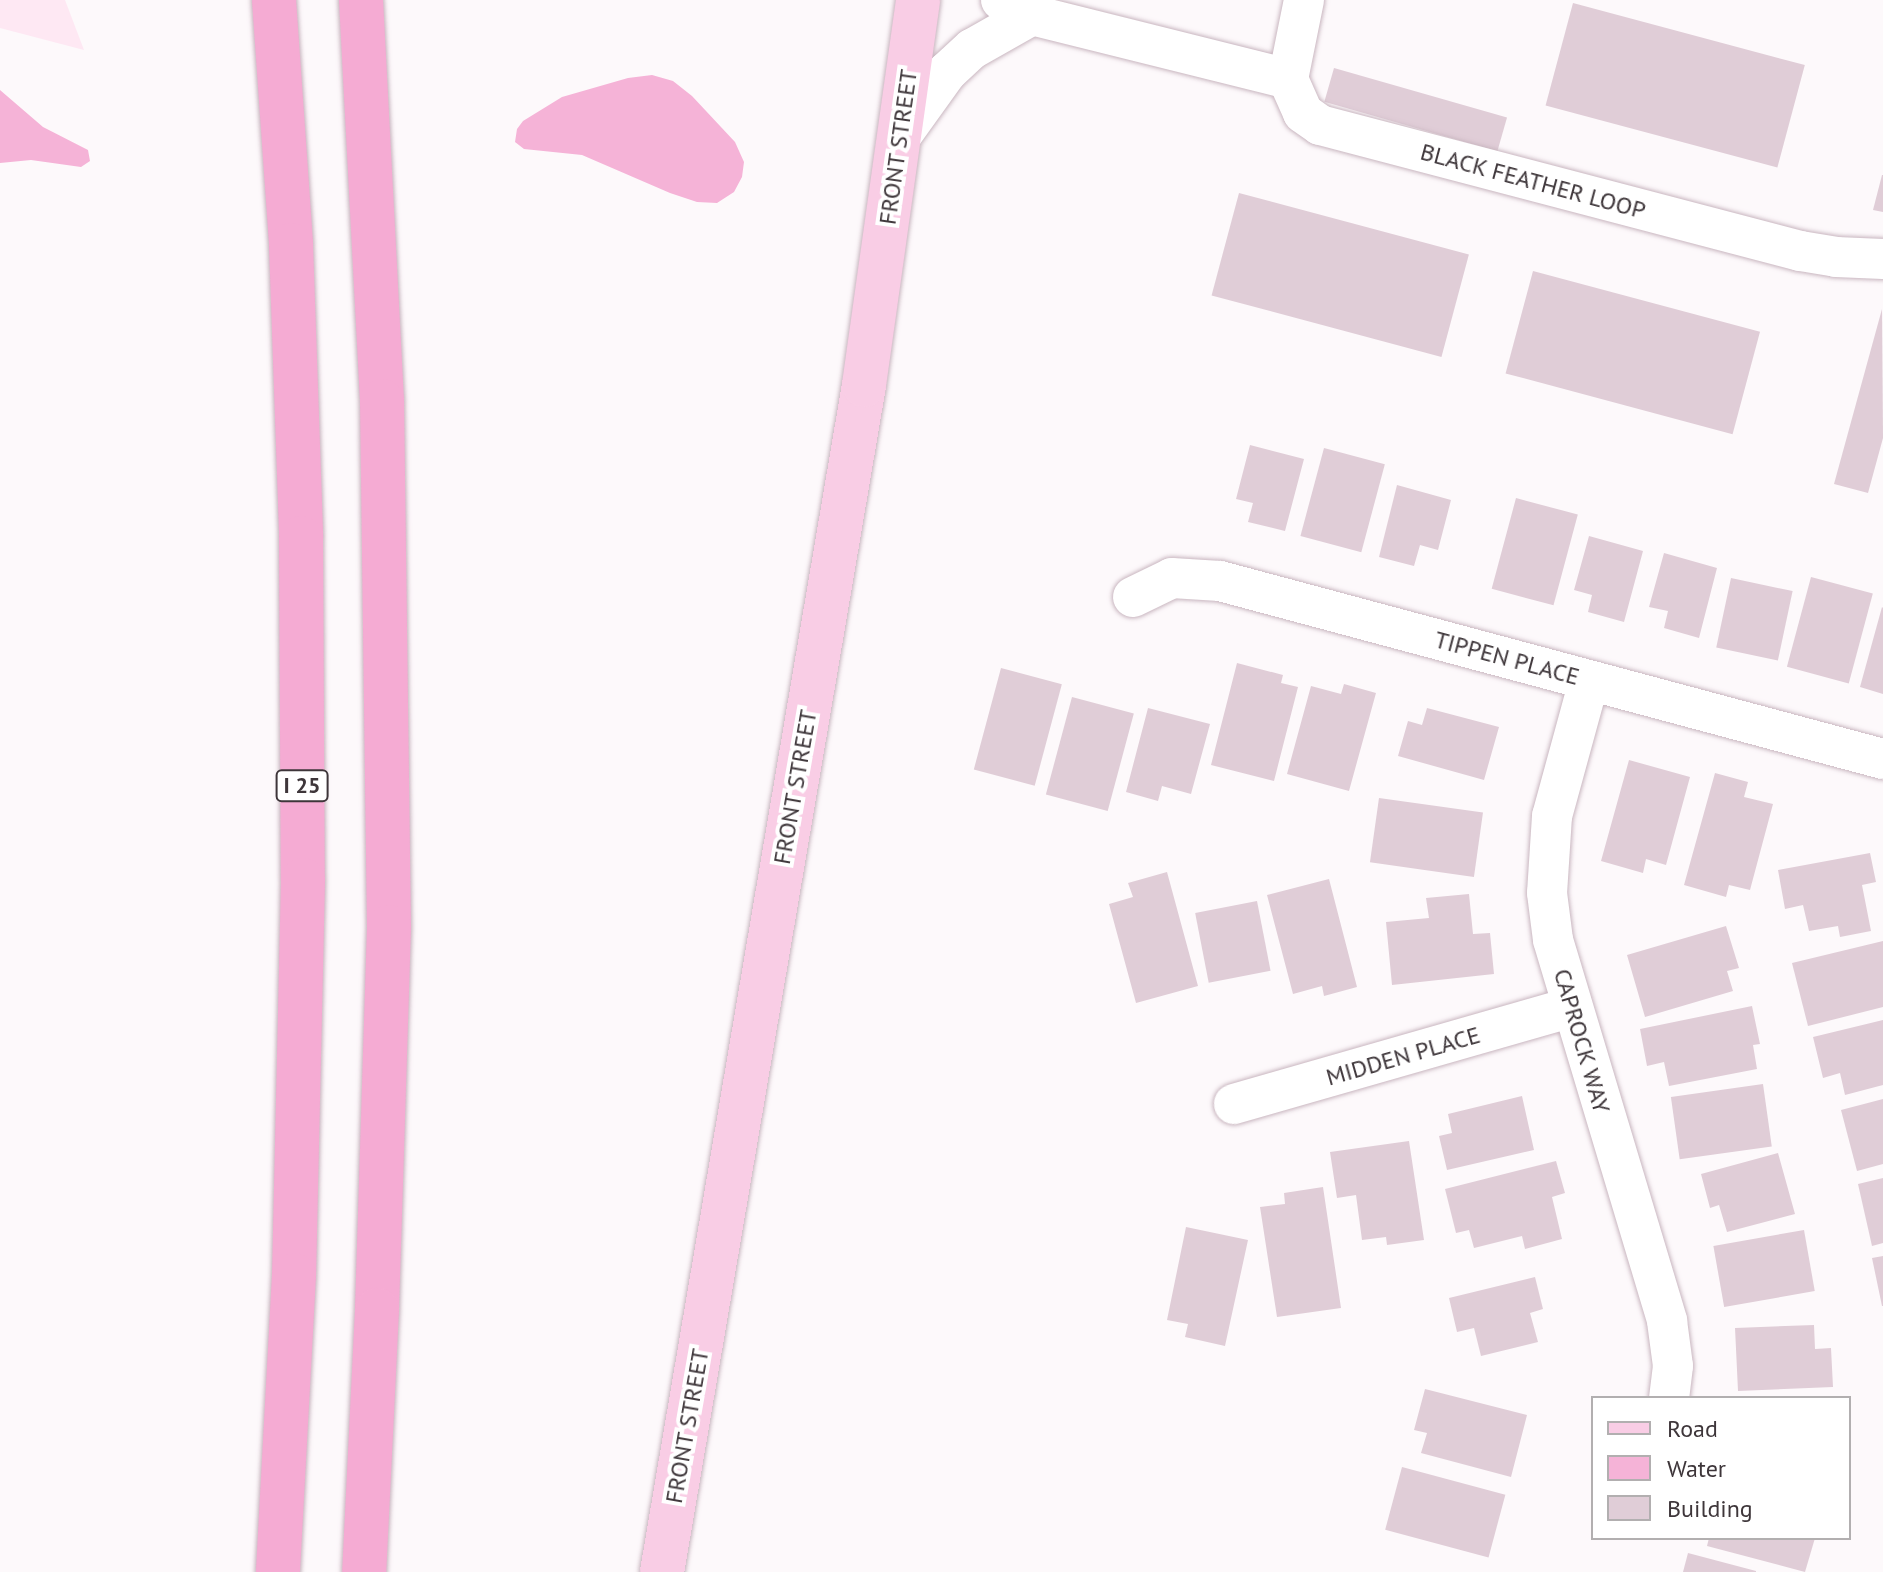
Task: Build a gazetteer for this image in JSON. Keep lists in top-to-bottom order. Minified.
{"streets":{"highway":["I 25"],"main road":["FRONT STREET"],"street":["BLACK FEATHER LOOP","TIPPEN PLACE","CAPROCK WAY","MIDDEN PLACE"]},"crossings":[["TIPPEN PLACE","CAPROCK WAY"],["CAPROCK WAY","MIDDEN PLACE"]],"legend":["Road","Water","Building"]}
